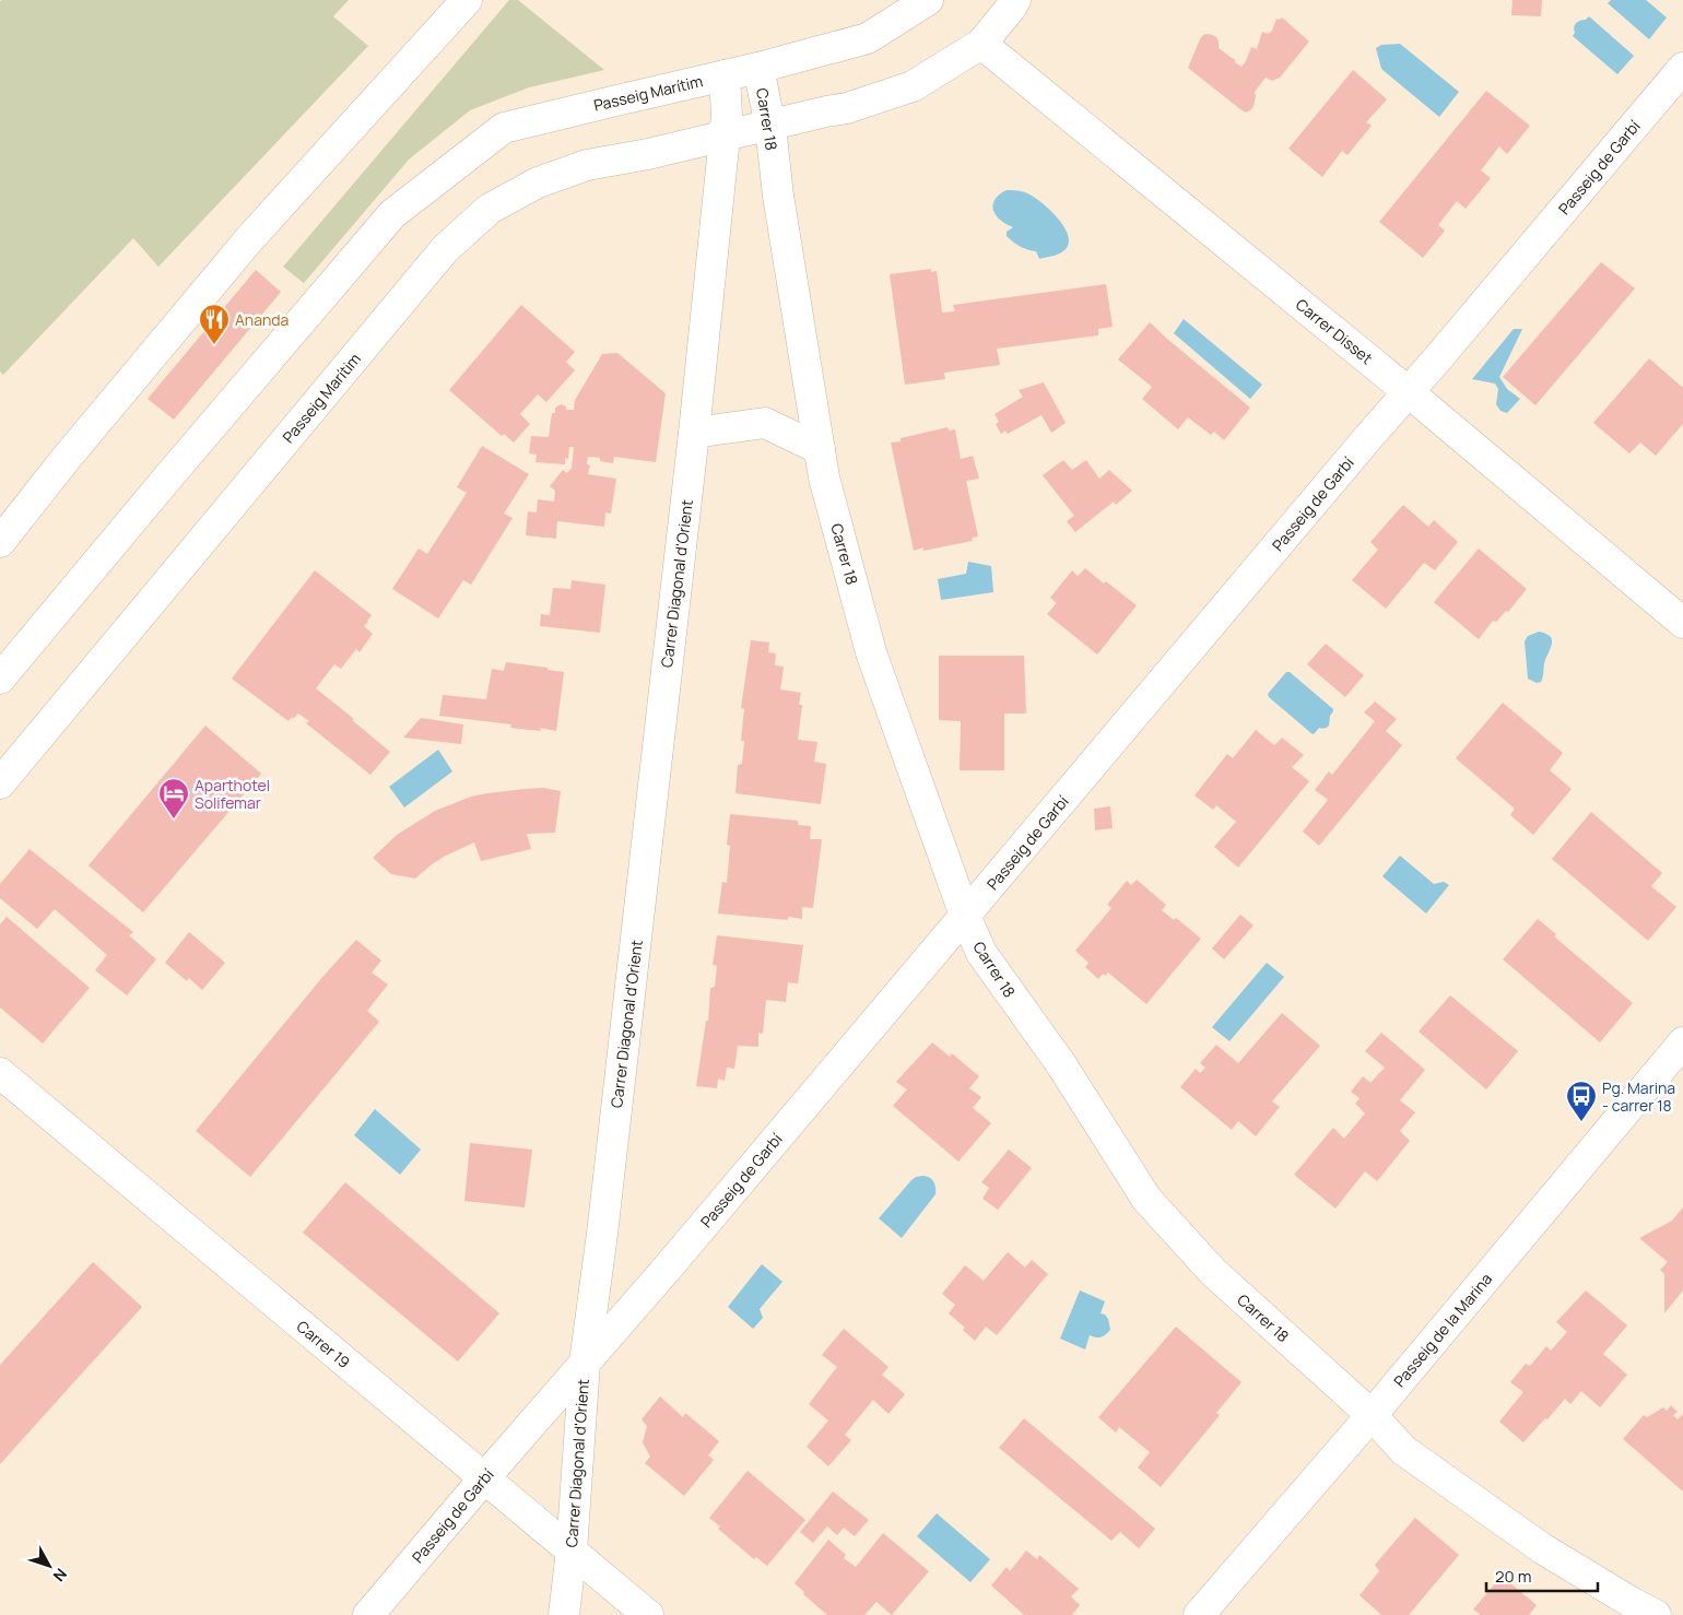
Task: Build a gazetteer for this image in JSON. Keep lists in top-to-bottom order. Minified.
{"streets":{"street":["Passeig Marítim","Carrer 18","Passeig de Garbí","Carrer Disset","Carrer Diagonal d'Orient","Passeig de la Marina","Carrer 19"]},"crossings":[["Passeig Marítim","Carrer 18"],["Passeig Marítim","Carrer Disset"],["Passeig Marítim","Carrer Diagonal d'Orient"],["Carrer 18","Passeig de Garbí"],["Carrer 18","Passeig de la Marina"],["Passeig de Garbí","Carrer Disset"],["Passeig de Garbí","Carrer Diagonal d'Orient"],["Passeig de Garbí","Carrer 19"],["Carrer Diagonal d'Orient","Carrer 19"]],"places":{"restaurant":["Ananda"],"hotel":["Aparthotel Solifemar"],"bus stop":["Pg. Marina - carrer 18"]},"scale_bar":"20 m","north":"bottom right"}
